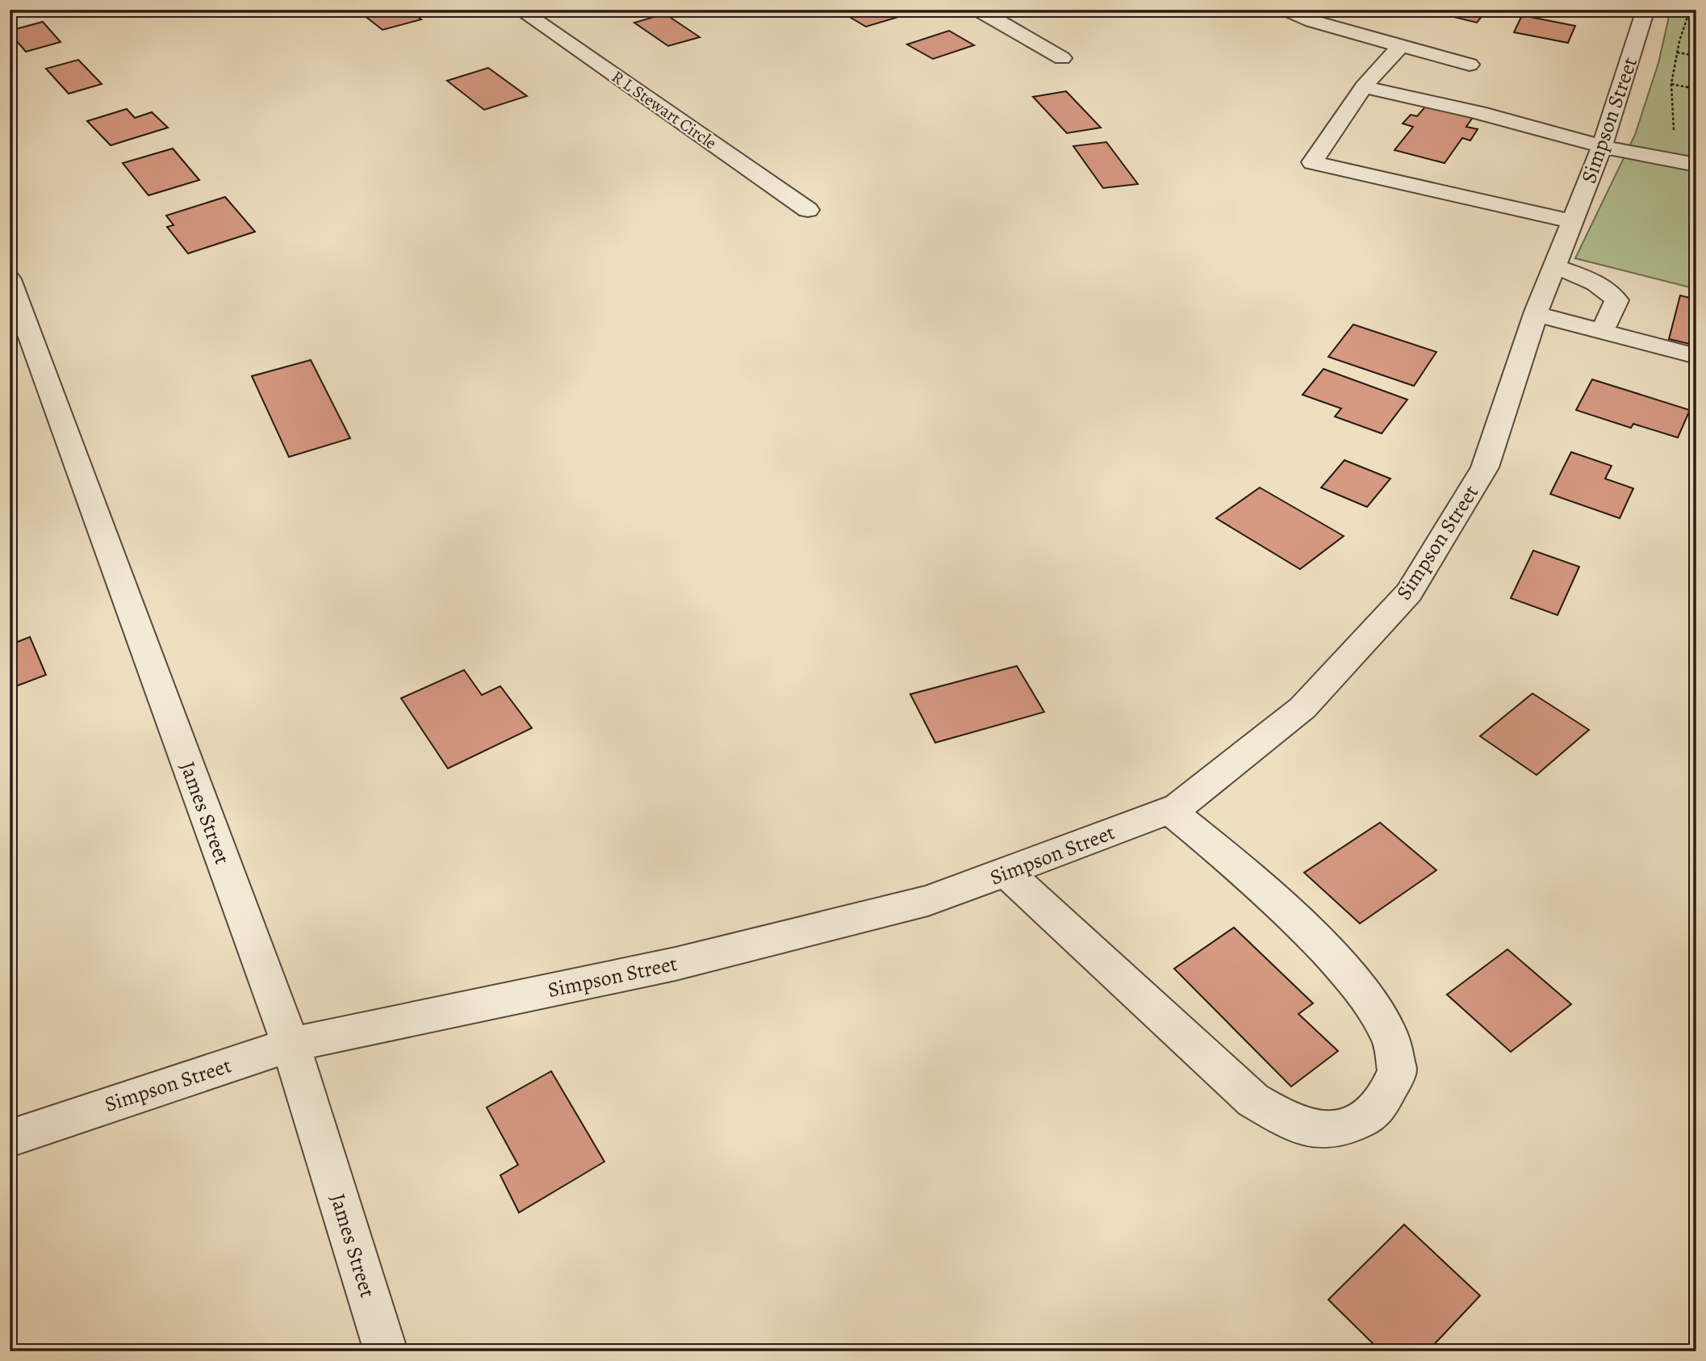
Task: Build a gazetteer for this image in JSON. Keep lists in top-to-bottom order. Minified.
{"streets":{"street":["R L Stewart Circle","Simpson Street","James Street"]},"crossings":[["Simpson Street","James Street"]]}
